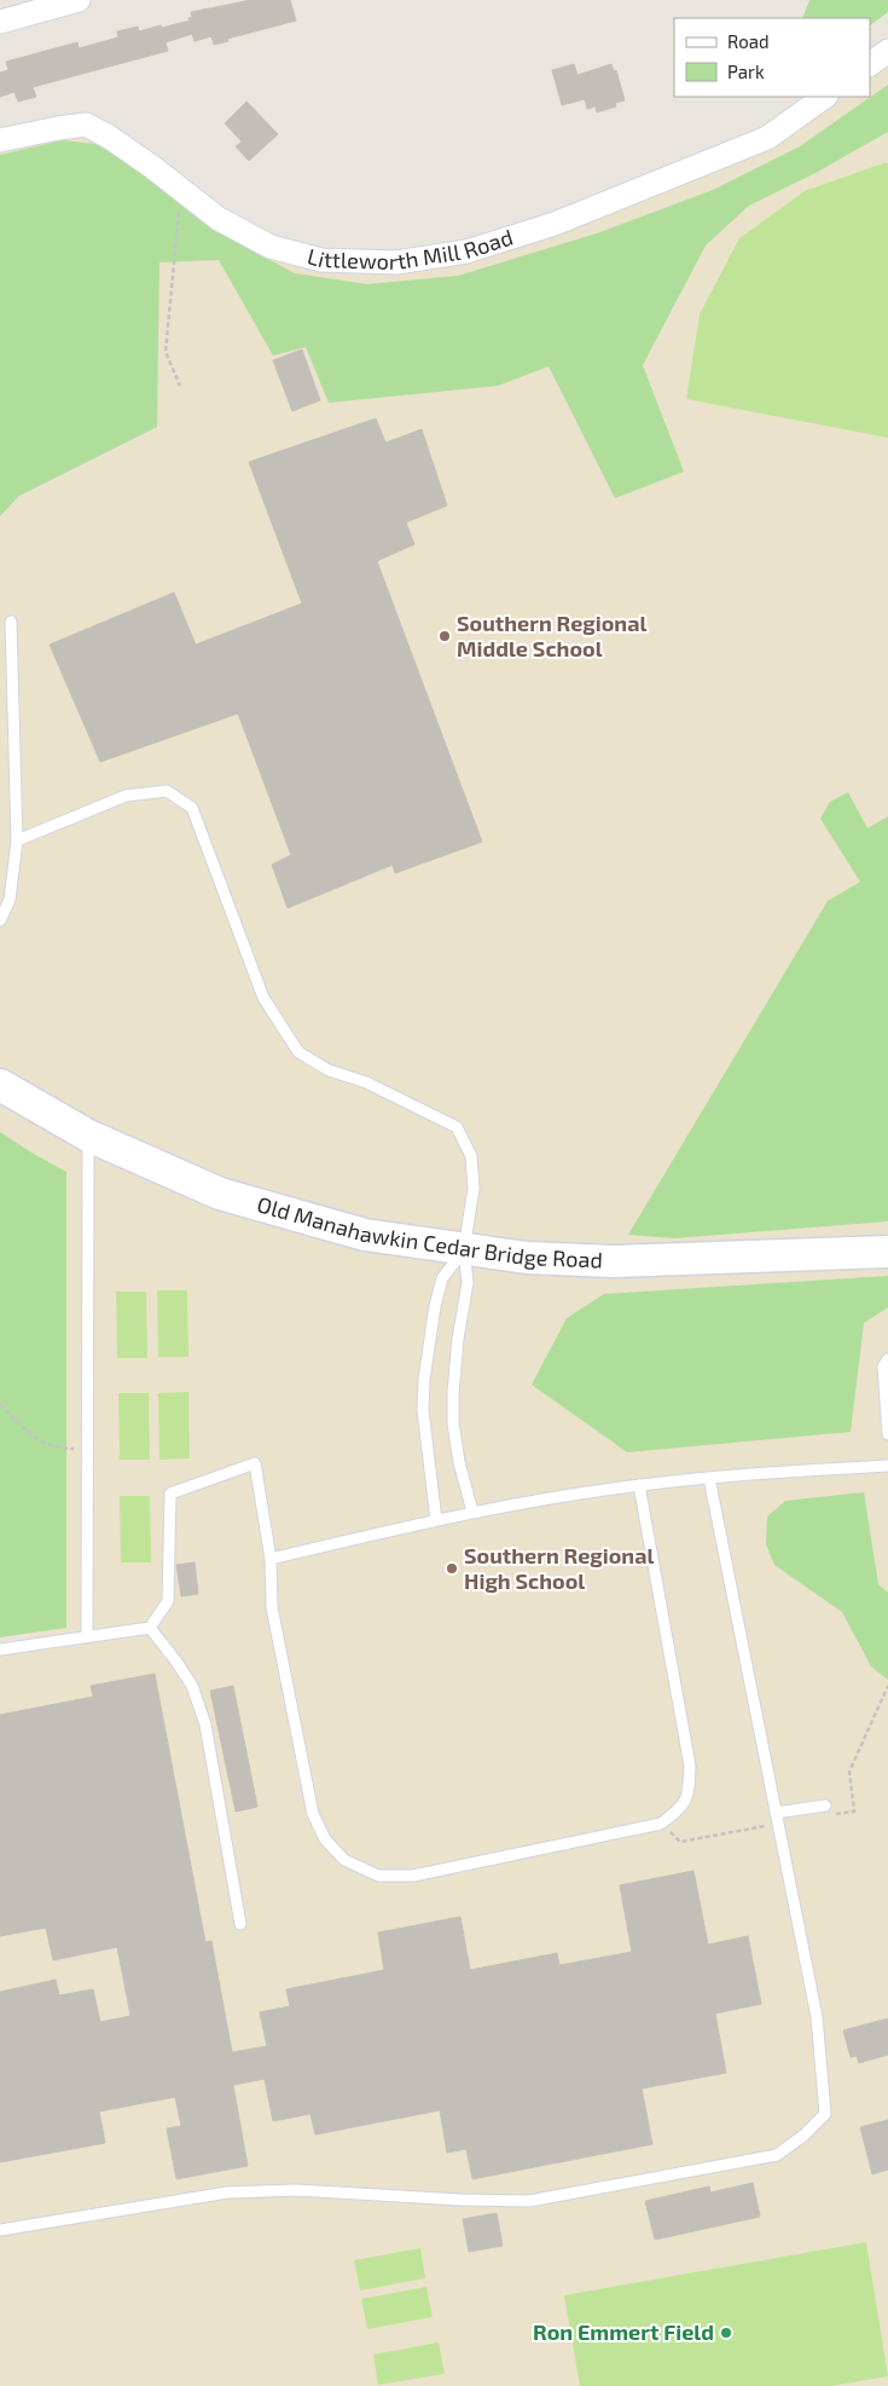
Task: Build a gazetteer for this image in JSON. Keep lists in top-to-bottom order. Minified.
{"streets":{"street":["Littleworth Mill Road","Old Manahawkin Cedar Bridge Road"]},"places":["Southern Regional Middle School","Southern Regional High School","Ron Emmert Field"],"legend":["Road","Park"]}
